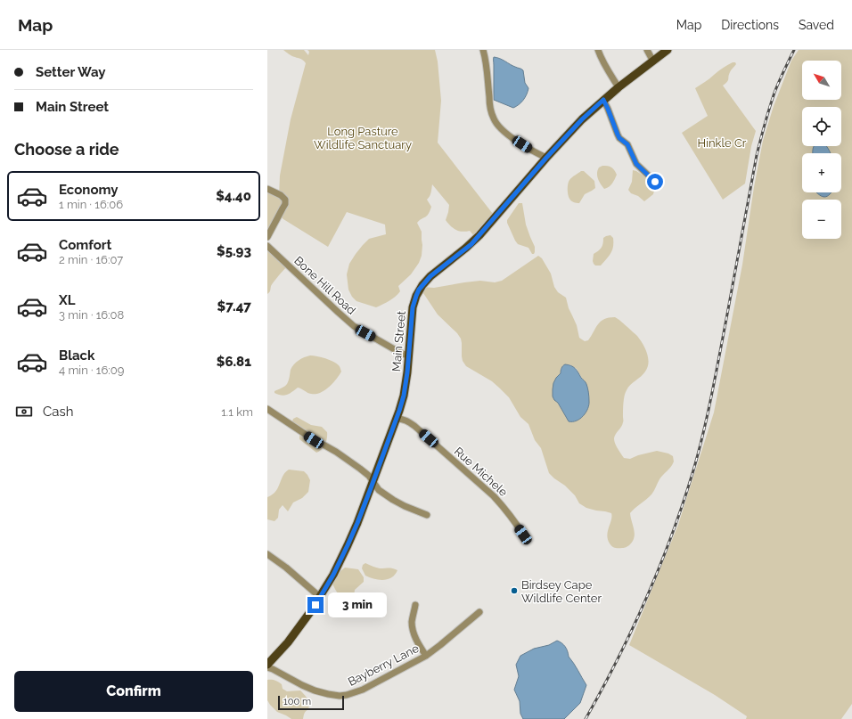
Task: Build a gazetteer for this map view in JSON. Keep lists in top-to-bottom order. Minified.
{"streets":{"main road":["Main Street"],"street":["Bone Hill Road","Rue Michele","Bayberry Lane"]},"crossings":[["Bone Hill Road","Main Street"],["Main Street","Rue Michele"]],"parks":["Long Pasture Wildlife Sanctuary","Hinkle Cr"],"places":["Birdsey Cape Wildlife Center"],"scale_bar":"100 m","north":"top left","page":{"header":"Map","nav":["Map","Directions","Saved"],"banner":["Setter Way","Main Street"],"map_buttons":["+","−"],"heading":"Choose a ride","list":[{"name":"Economy","note":"1 min · 16:06","value":"$4.40"},{"name":"Comfort","note":"2 min · 16:07","value":"$5.93"},{"name":"XL","note":"3 min · 16:08","value":"$7.47"},{"name":"Black","note":"4 min · 16:09","value":"$6.81"}],"pay":["Cash","1.1 km"],"bubble":"3 min","buttons":"Confirm","scale":"100 m"}}
